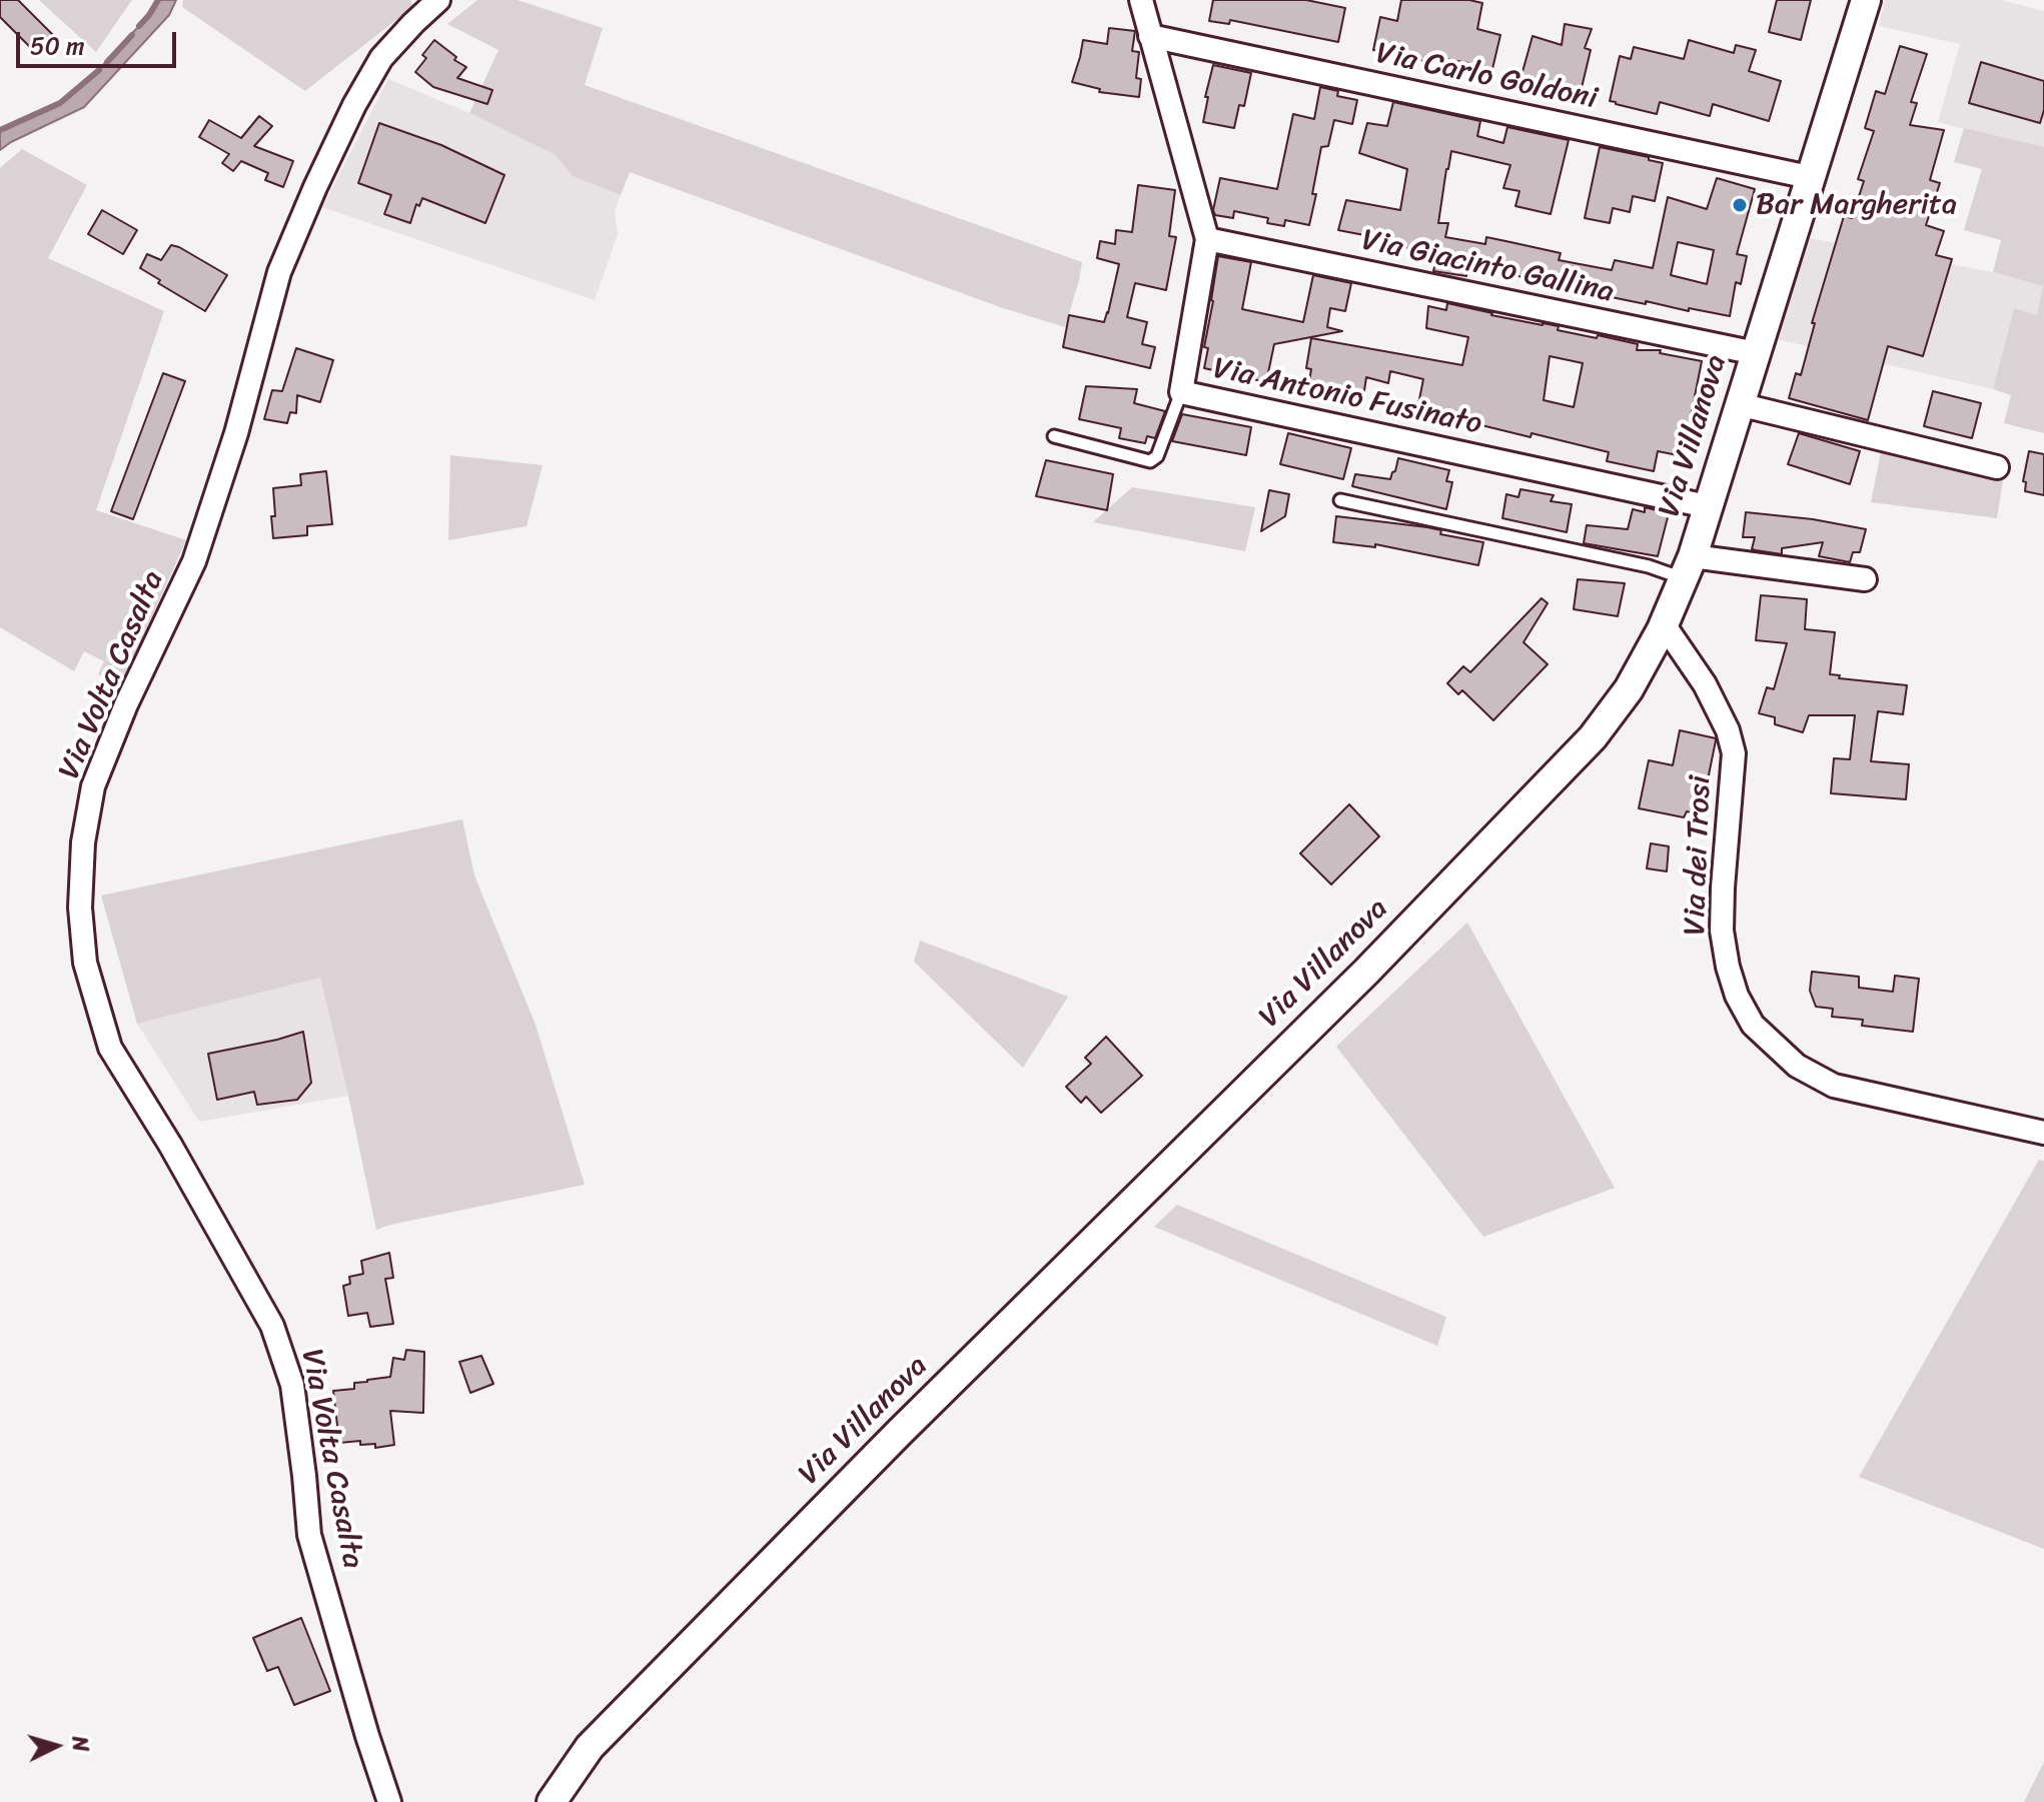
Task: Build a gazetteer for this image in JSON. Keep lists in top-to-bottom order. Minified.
{"streets":{"street":["Via Carlo Goldoni","Via Giacinto Gallina","Via Antonio Fusinato","Via Villanova","Via Volta Casalta","Via dei Trosi"]},"crossings":[["Via Carlo Goldoni","Via Antonio Fusinato"],["Via Carlo Goldoni","Via Villanova"],["Via Giacinto Gallina","Via Antonio Fusinato"],["Via Giacinto Gallina","Via Villanova"],["Via Antonio Fusinato","Via Villanova"],["Via Villanova","Via dei Trosi"]],"places":["Bar Margherita"],"scale_bar":"50 m","north":"right"}
